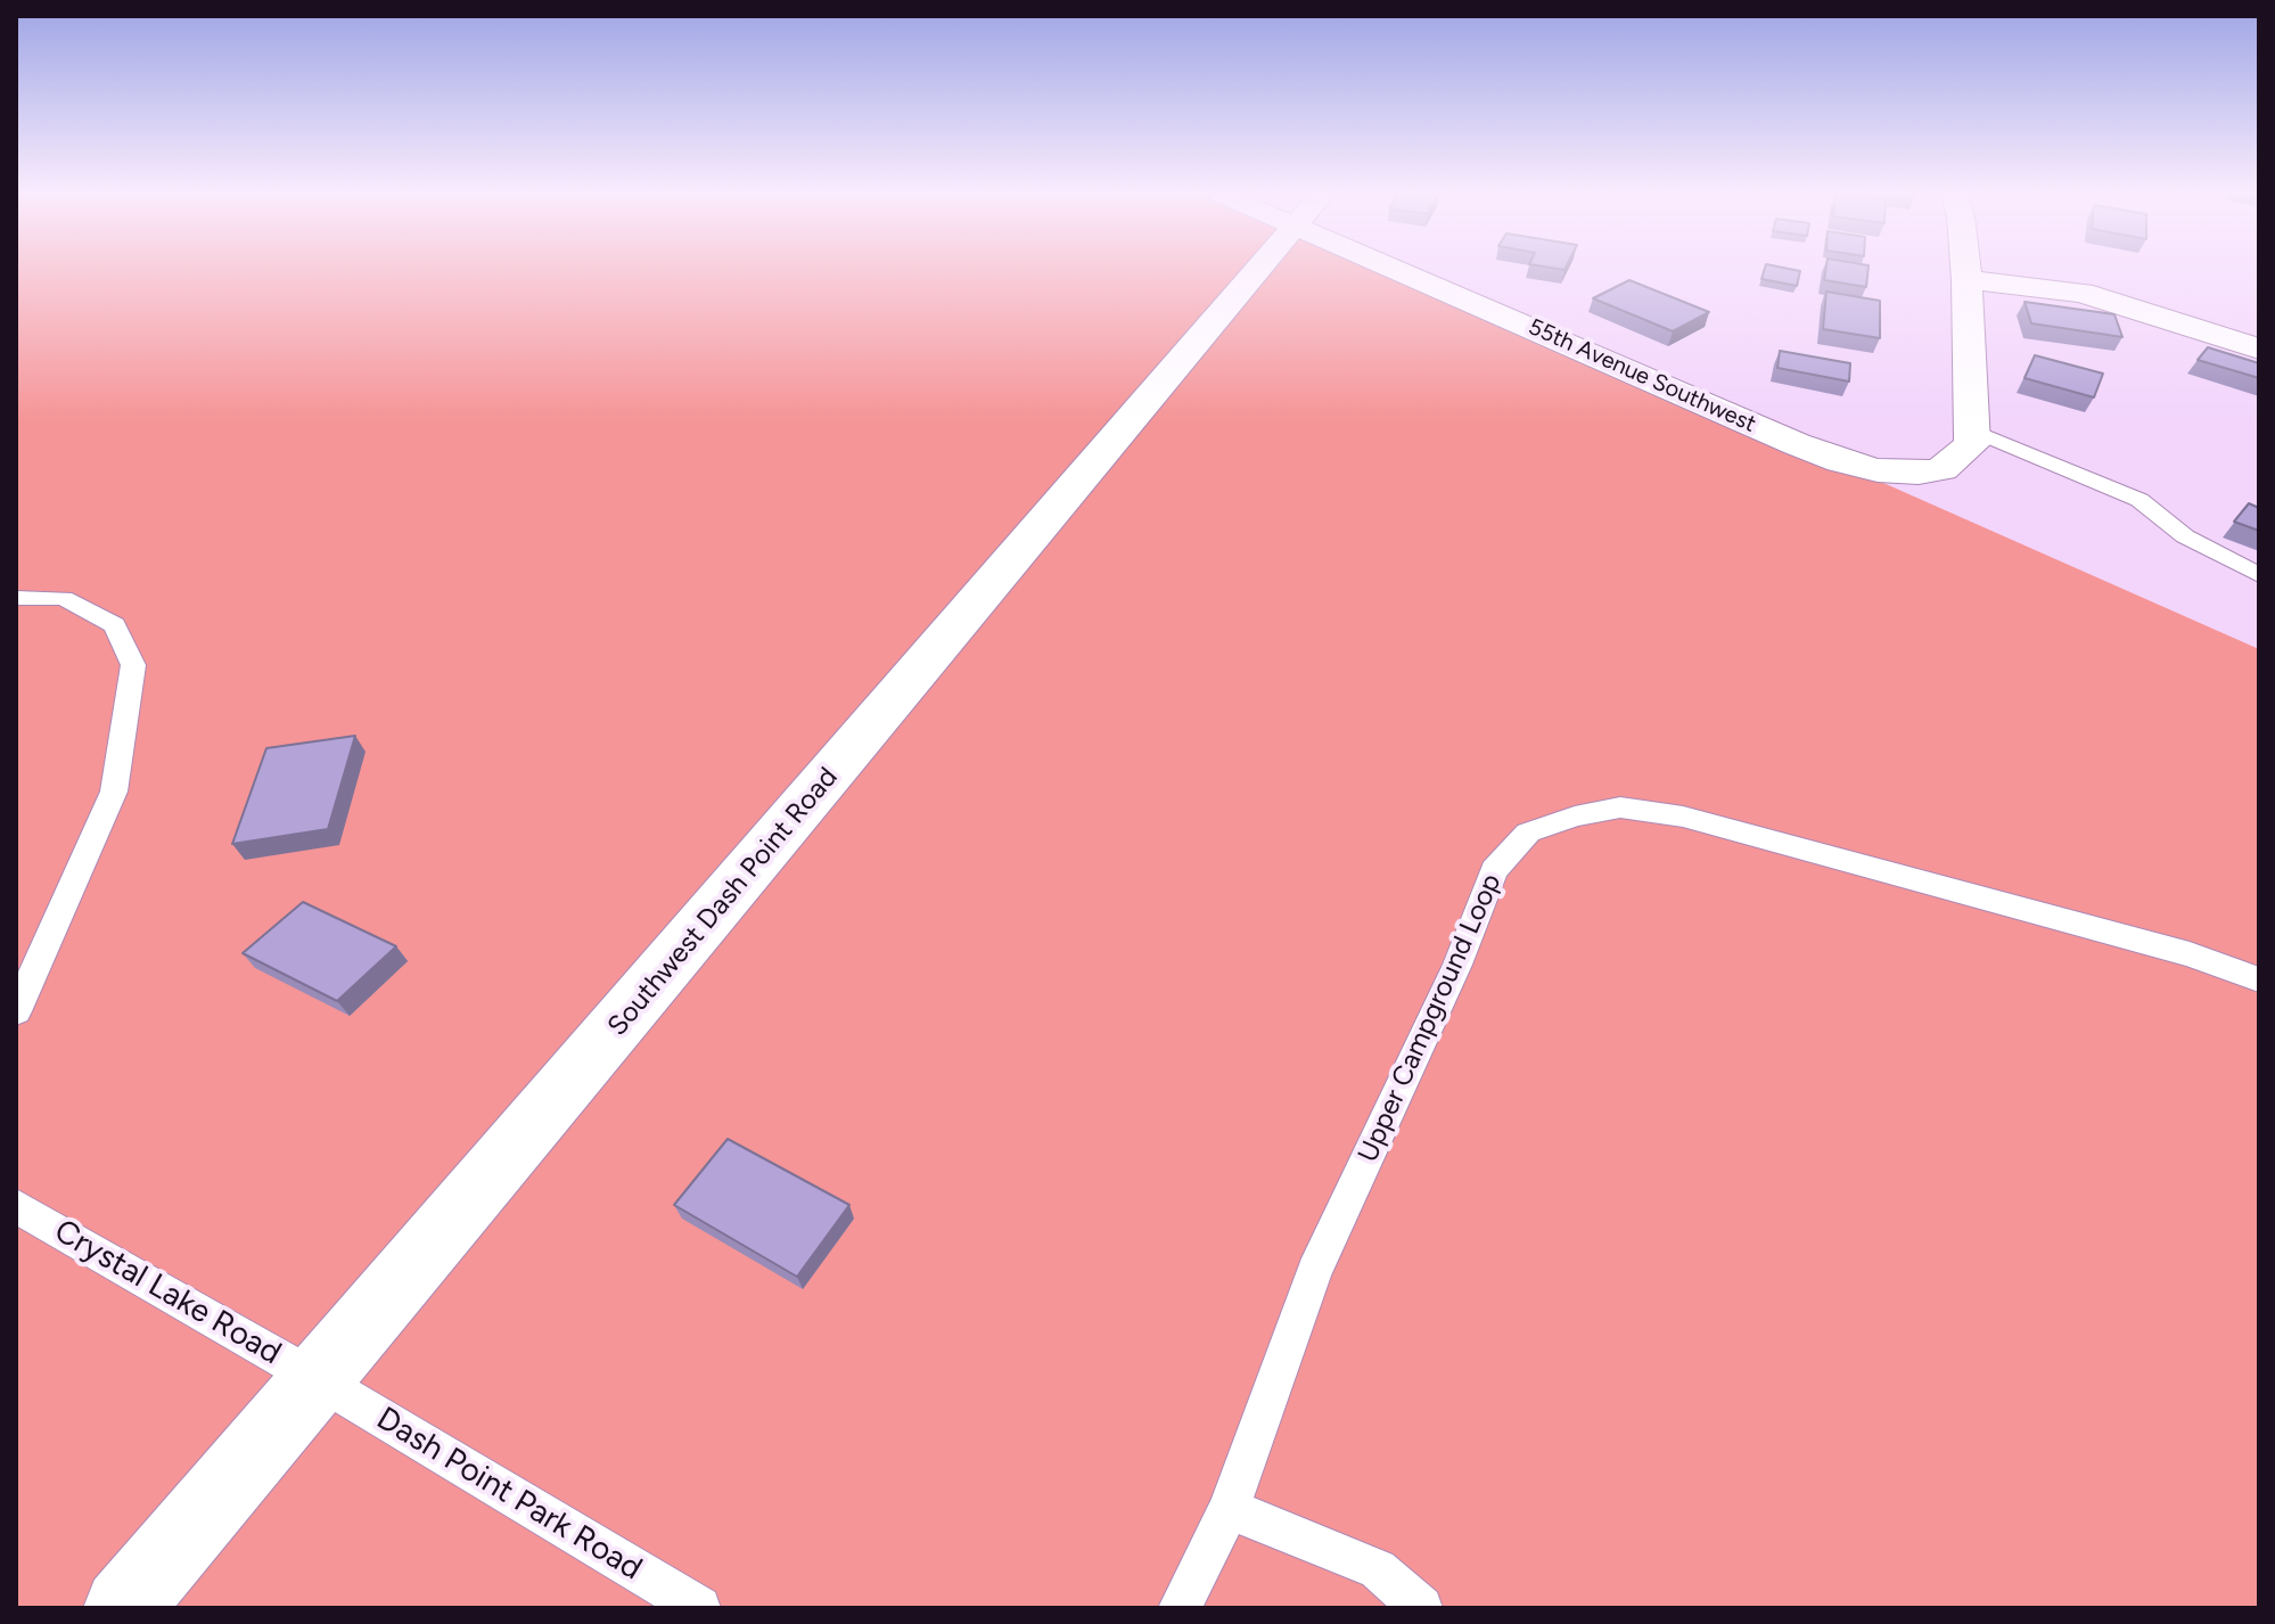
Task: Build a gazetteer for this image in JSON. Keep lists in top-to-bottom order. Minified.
{"streets":{"street":["55th Avenue Southwest","Southwest Dash Point Road"],"lane":["Upper Campground Loop","Crystal Lake Road","Dash Point Park Road"]},"crossings":[["Southwest Dash Point Road","Crystal Lake Road"],["Southwest Dash Point Road","Dash Point Park Road"],["Crystal Lake Road","Dash Point Park Road"]]}
